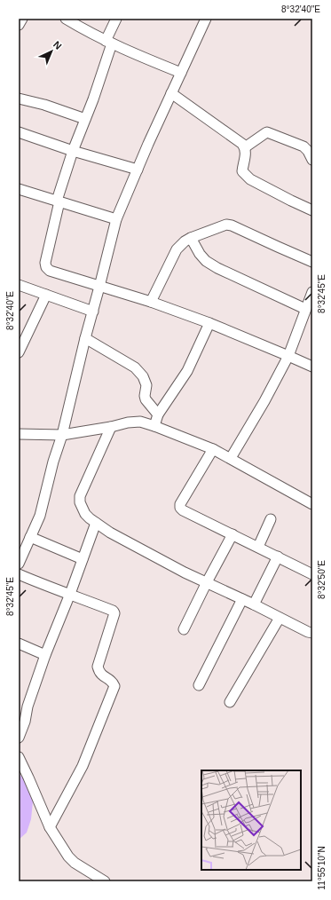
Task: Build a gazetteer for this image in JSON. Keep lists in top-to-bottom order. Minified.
{"north":"top right","coordinates":["8°32'40\"E","8°32'45\"E","8°32'50\"E","11°55'10\"N"]}
